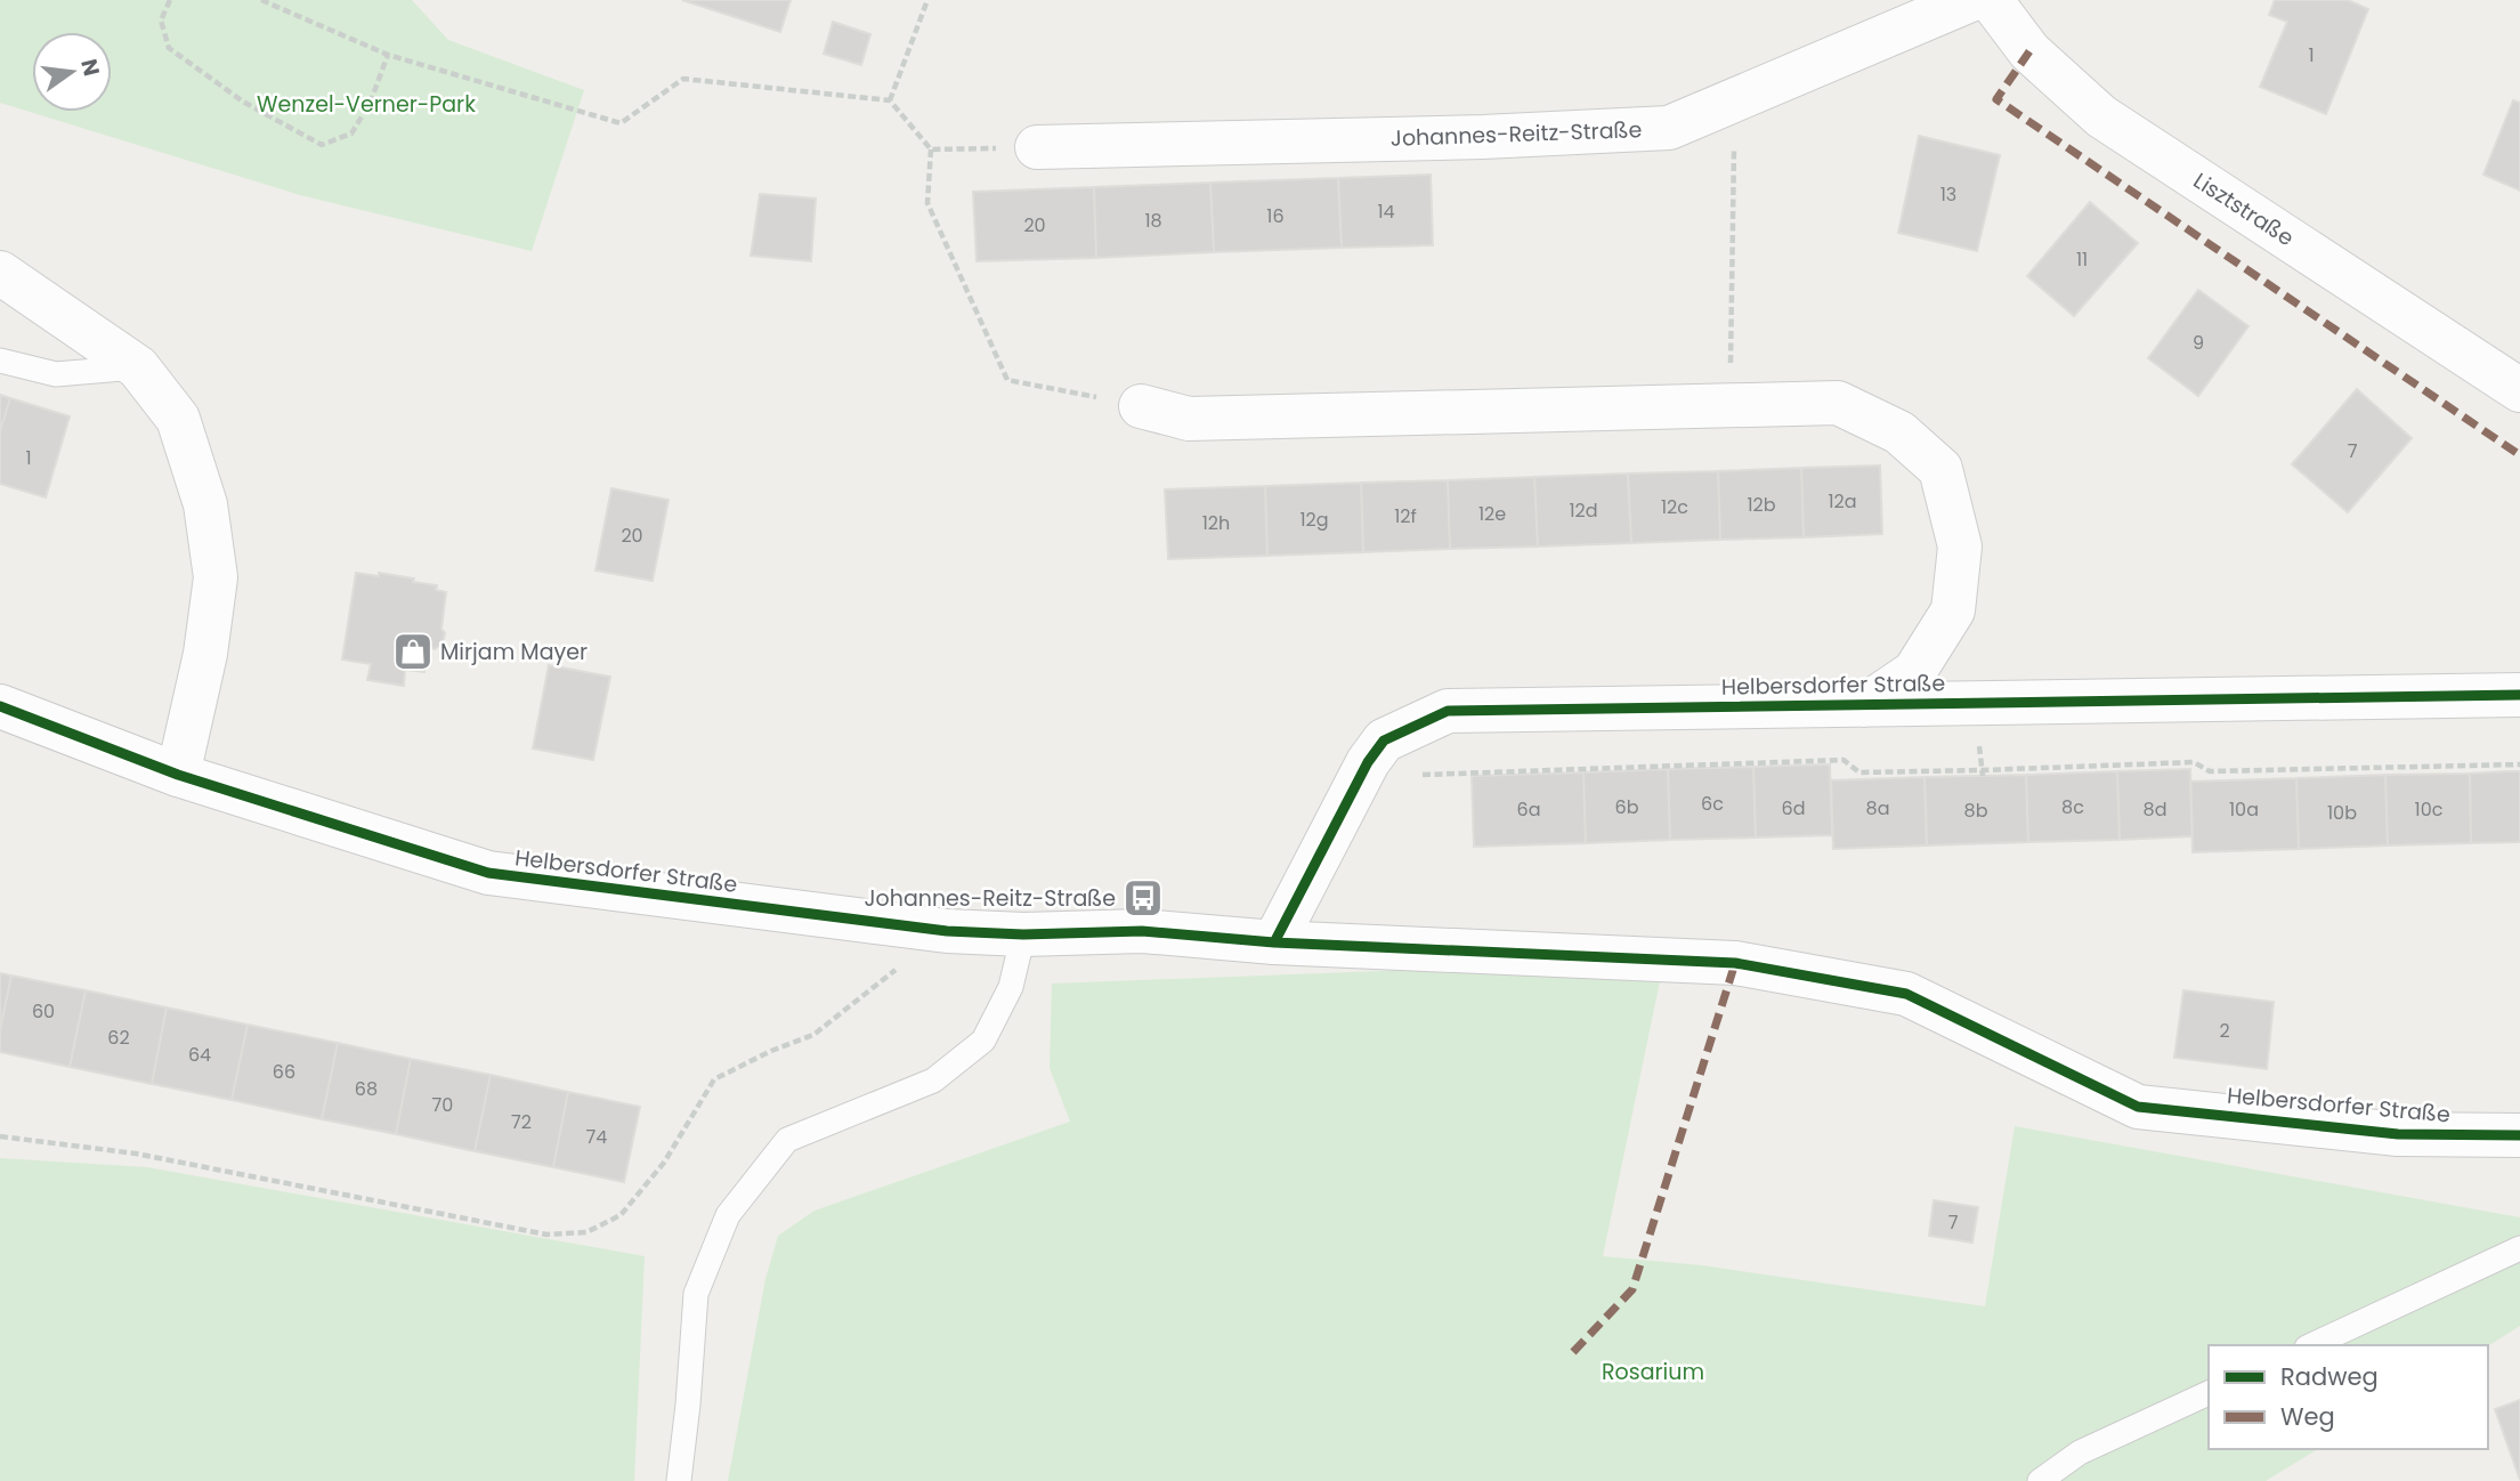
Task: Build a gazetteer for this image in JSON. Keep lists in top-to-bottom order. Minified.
{"streets":{"street":["Johannes-Reitz-Straße","Lisztstraße","Helbersdorfer Straße"]},"parks":["Wenzel-Verner-Park","Rosarium"],"places":{"shop":["Mirjam Mayer"],"bus stop":["Johannes-Reitz-Straße"]},"house_numbers":["1","13","14","16","18","20","11","9","7","1","12a","12b","12c","12d","12e","12f","12g","12h","20","6c","6b","8c","6d","8a","6a","8d","10a","10c","8b","10b","60","2","62","64","66","68","70","72","74","7"],"legend":["Radweg","Weg"],"north":"right"}
